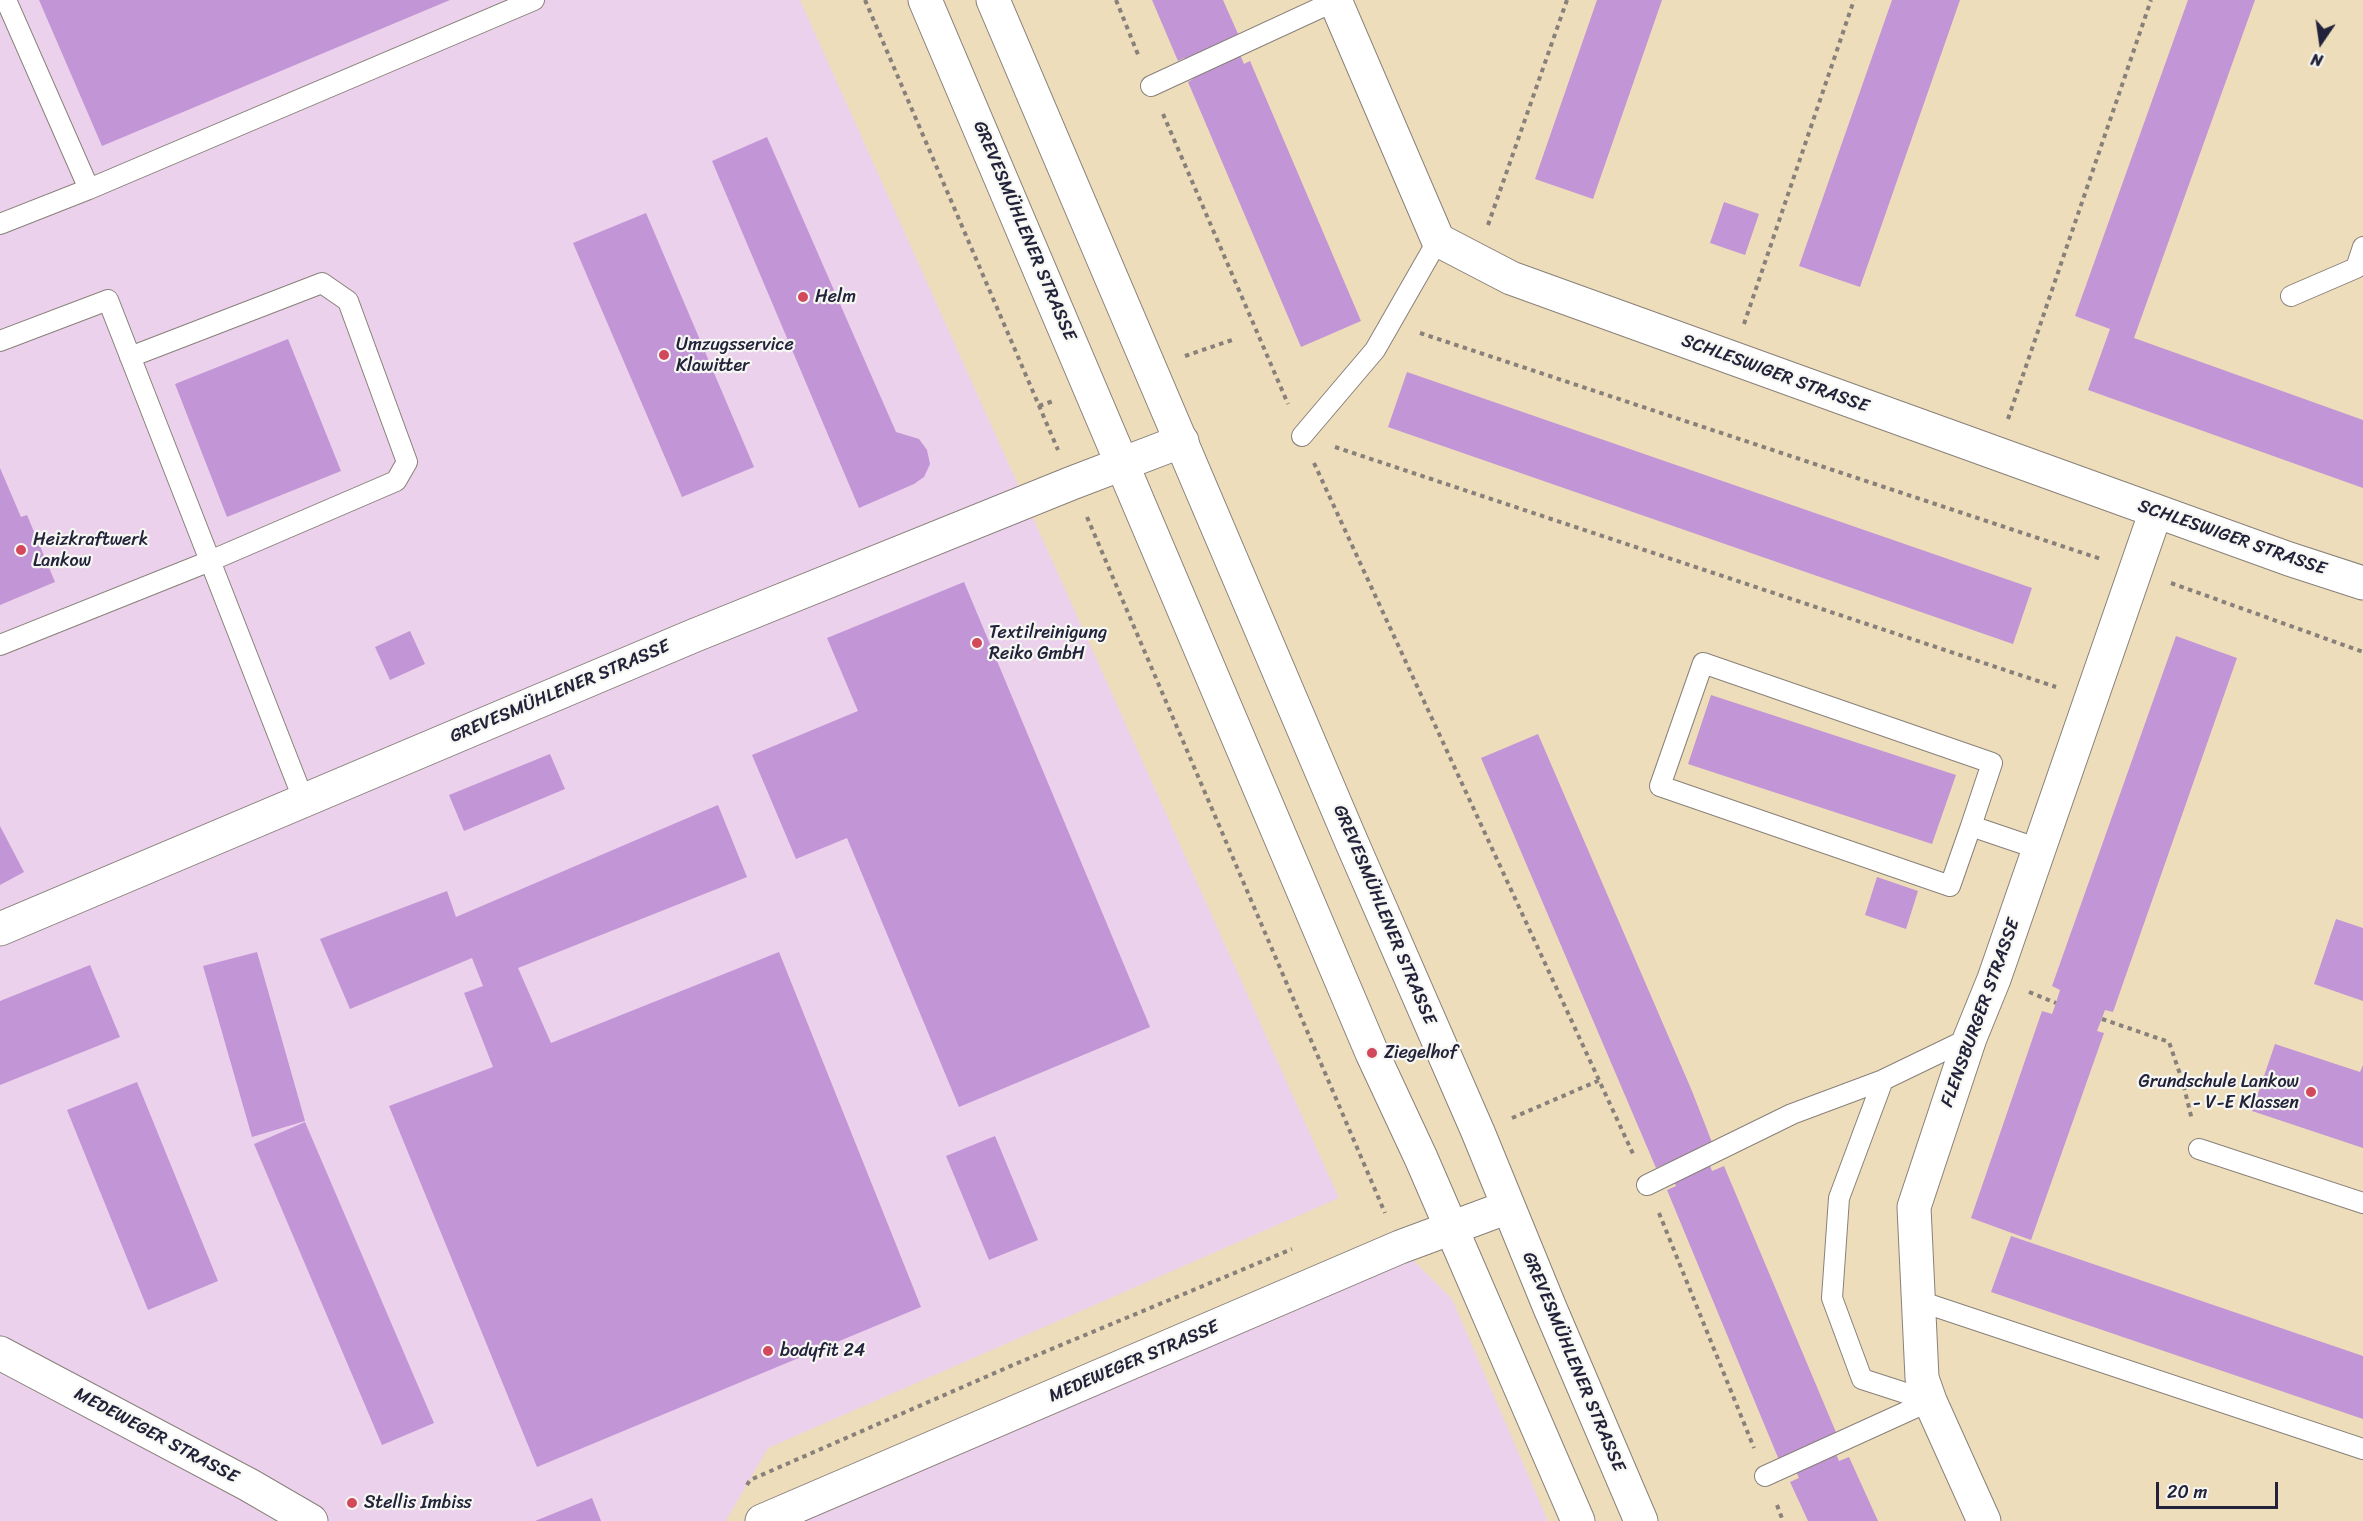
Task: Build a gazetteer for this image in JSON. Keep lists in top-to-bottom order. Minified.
{"streets":{"street":["GREVESMÜHLENER STRASSE","SCHLESWIGER STRASSE","FLENSBURGER STRASSE","MEDEWEGER STRASSE"]},"crossings":[["GREVESMÜHLENER STRASSE","MEDEWEGER STRASSE"],["SCHLESWIGER STRASSE","FLENSBURGER STRASSE"]],"places":["Helm","Umzugsservice Klawitter","Heizkraftwerk Lankow","Textilreinigung Reiko GmbH","Ziegelhof","Grundschule Lankow - V-E Klassen","bodyfit 24","Stellis Imbiss"],"scale_bar":"20 m","north":"bottom"}
